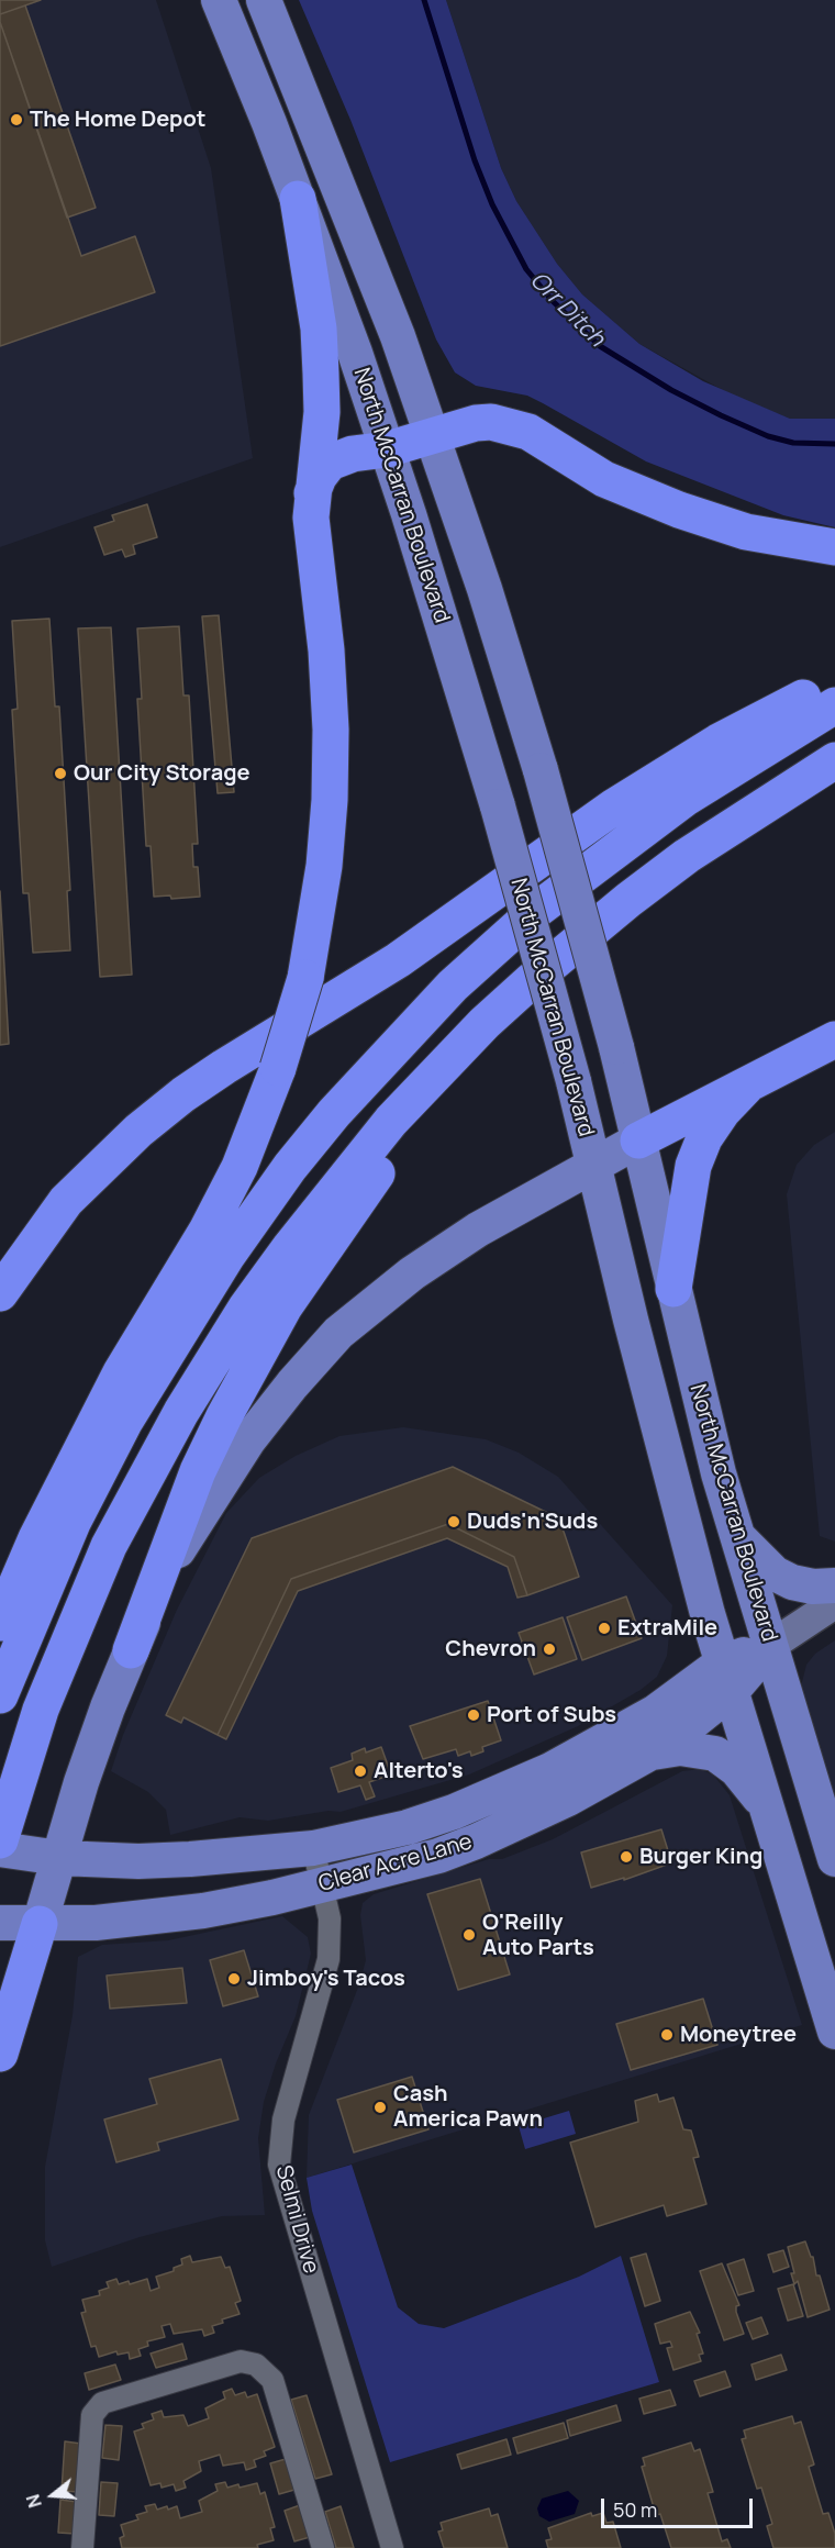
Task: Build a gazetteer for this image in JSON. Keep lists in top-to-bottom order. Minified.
{"streets":{"main road":["North McCarran Boulevard","Clear Acre Lane"],"street":["Selmi Drive"]},"crossings":[["North McCarran Boulevard","Clear Acre Lane"],["Clear Acre Lane","Selmi Drive"]],"water":["Orr Ditch"],"places":["The Home Depot","Our City Storage","Duds'n'Suds","ExtraMile","Chevron","Port of Subs","Alterto's","Burger King","O'Reilly Auto Parts","Jimboy's Tacos","Moneytree","Cash America Pawn"],"scale_bar":"50 m","north":"left"}
